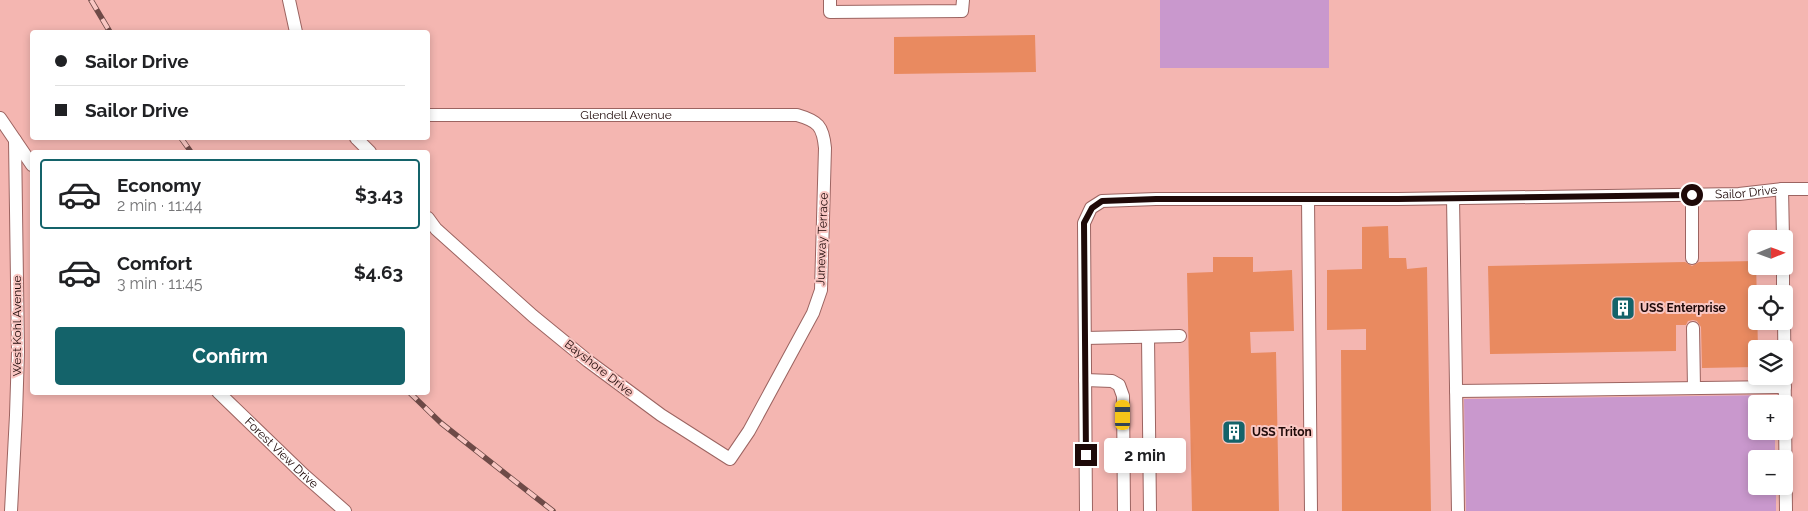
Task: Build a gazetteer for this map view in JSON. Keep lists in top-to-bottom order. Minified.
{"streets":{"street":["Glendell Avenue","Sailor Drive","Juneway Terrace","West Kohl Avenue","Bayshore Drive","Forest View Drive"]},"crossings":[["Glendell Avenue","Juneway Terrace"],["Juneway Terrace","Bayshore Drive"]],"places":{"building":["USS Enterprise","USS Triton"]},"north":"right","page":{"banner":["Sailor Drive","Sailor Drive"],"list":[{"name":"Economy","note":"2 min · 11:44","value":"$3.43"},{"name":"Comfort","note":"3 min · 11:45","value":"$4.63"}],"map_buttons":["+","−"],"buttons":"Confirm","bubble":"2 min"}}
